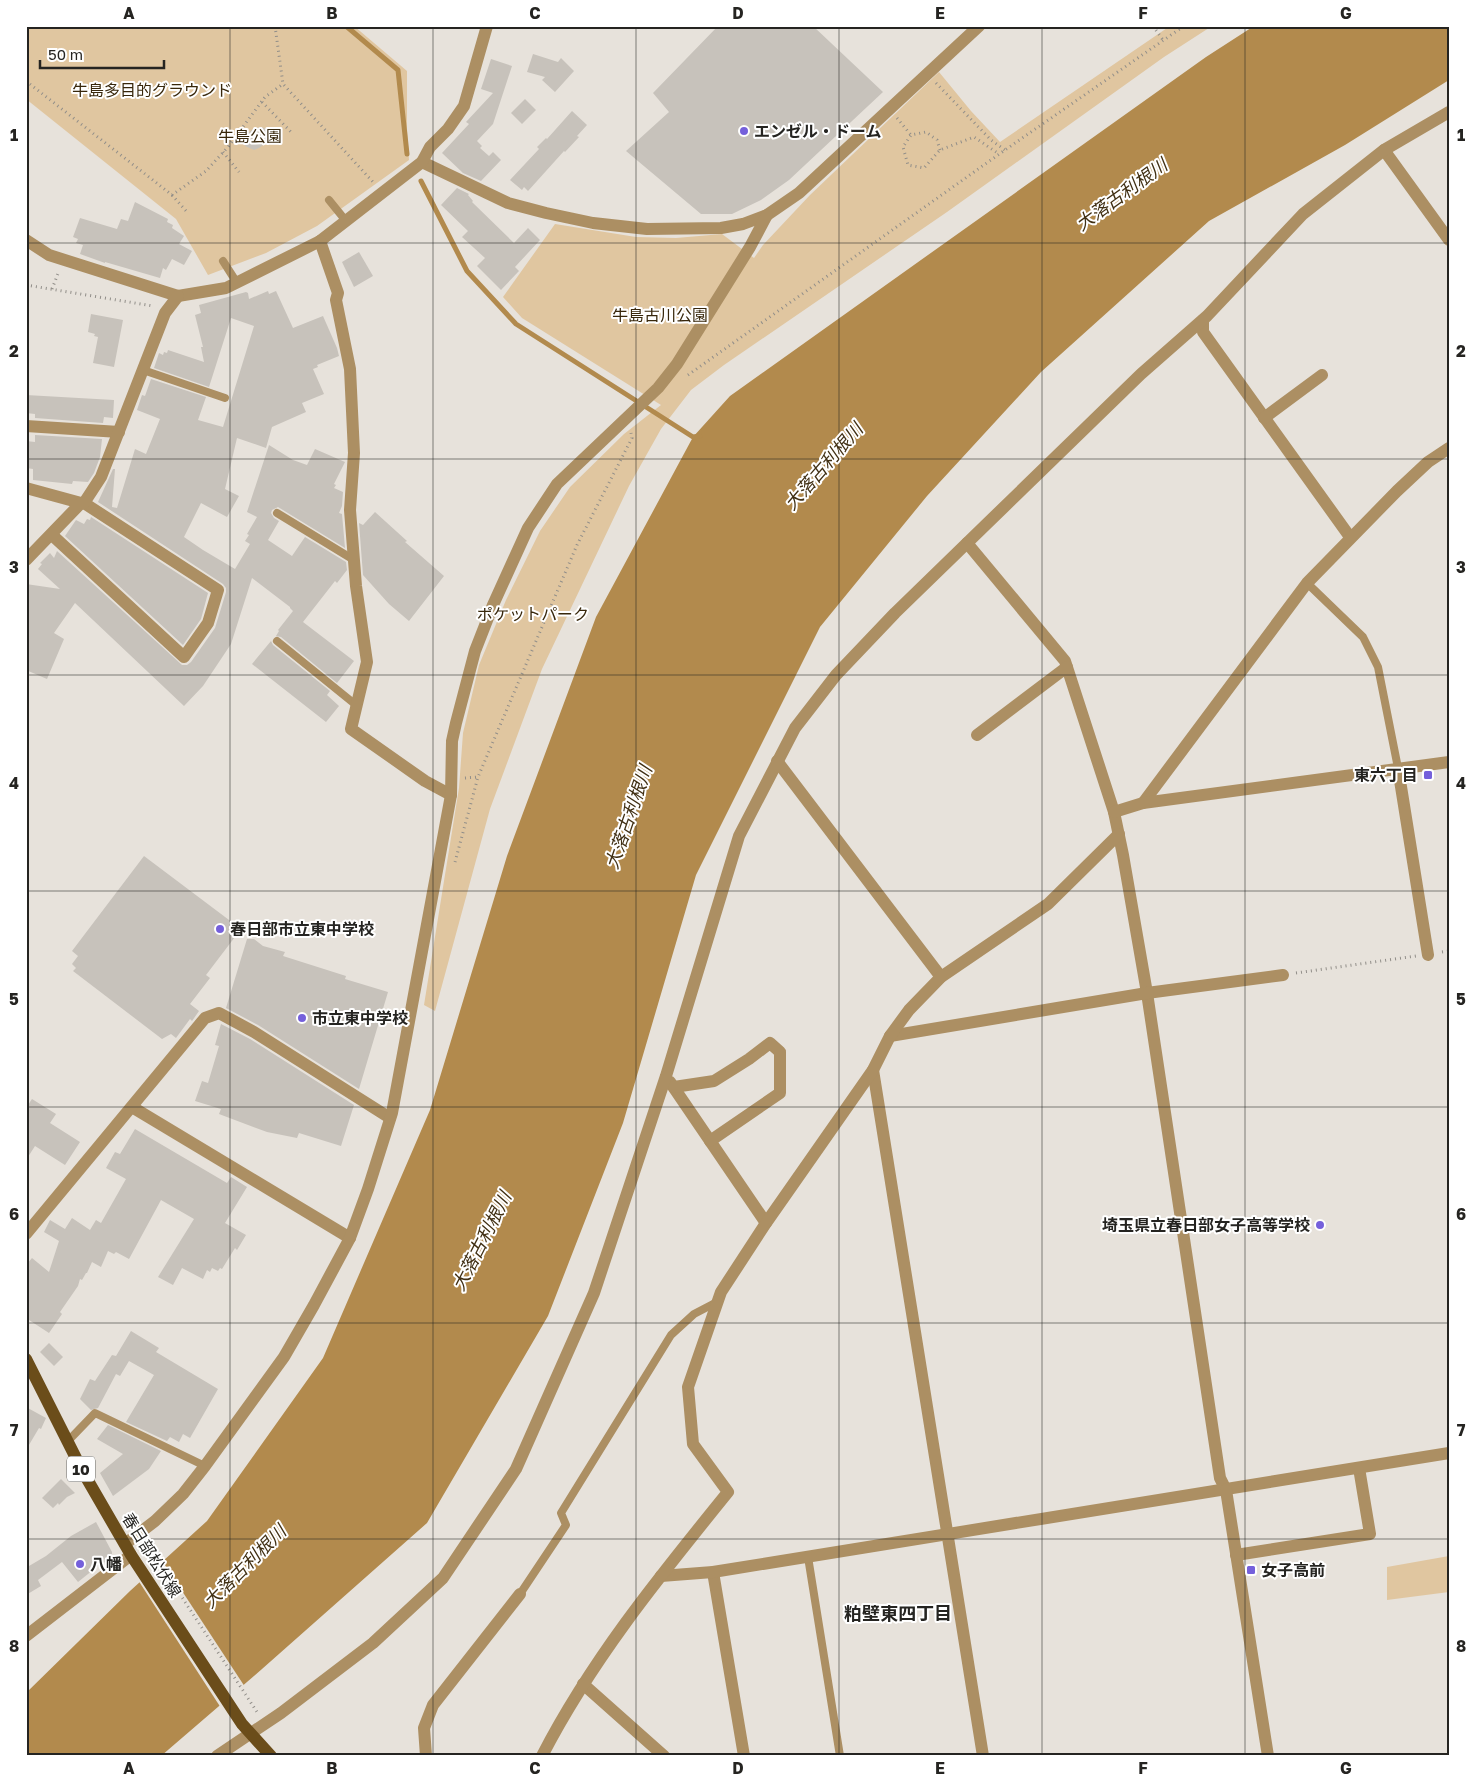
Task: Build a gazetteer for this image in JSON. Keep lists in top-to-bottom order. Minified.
{"streets":{"main road":["10","春日部松伏線"]},"districts":["粕壁東四丁目"],"water":["大落古利根川"],"parks":["牛島多目的グラウンド","牛島公園","牛島古川公園","ポケットパーク"],"places":{"other":["エンゼル・ドーム","春日部市立東中学校","市立東中学校","埼玉県立春日部女子高等学校","八幡"],"transit":["東六丁目","女子高前"]},"scale_bar":"50 m","grid":{"columns":["A","B","C","D","E","F","G"],"rows":["1","2","3","4","5","6","7","8"]}}
